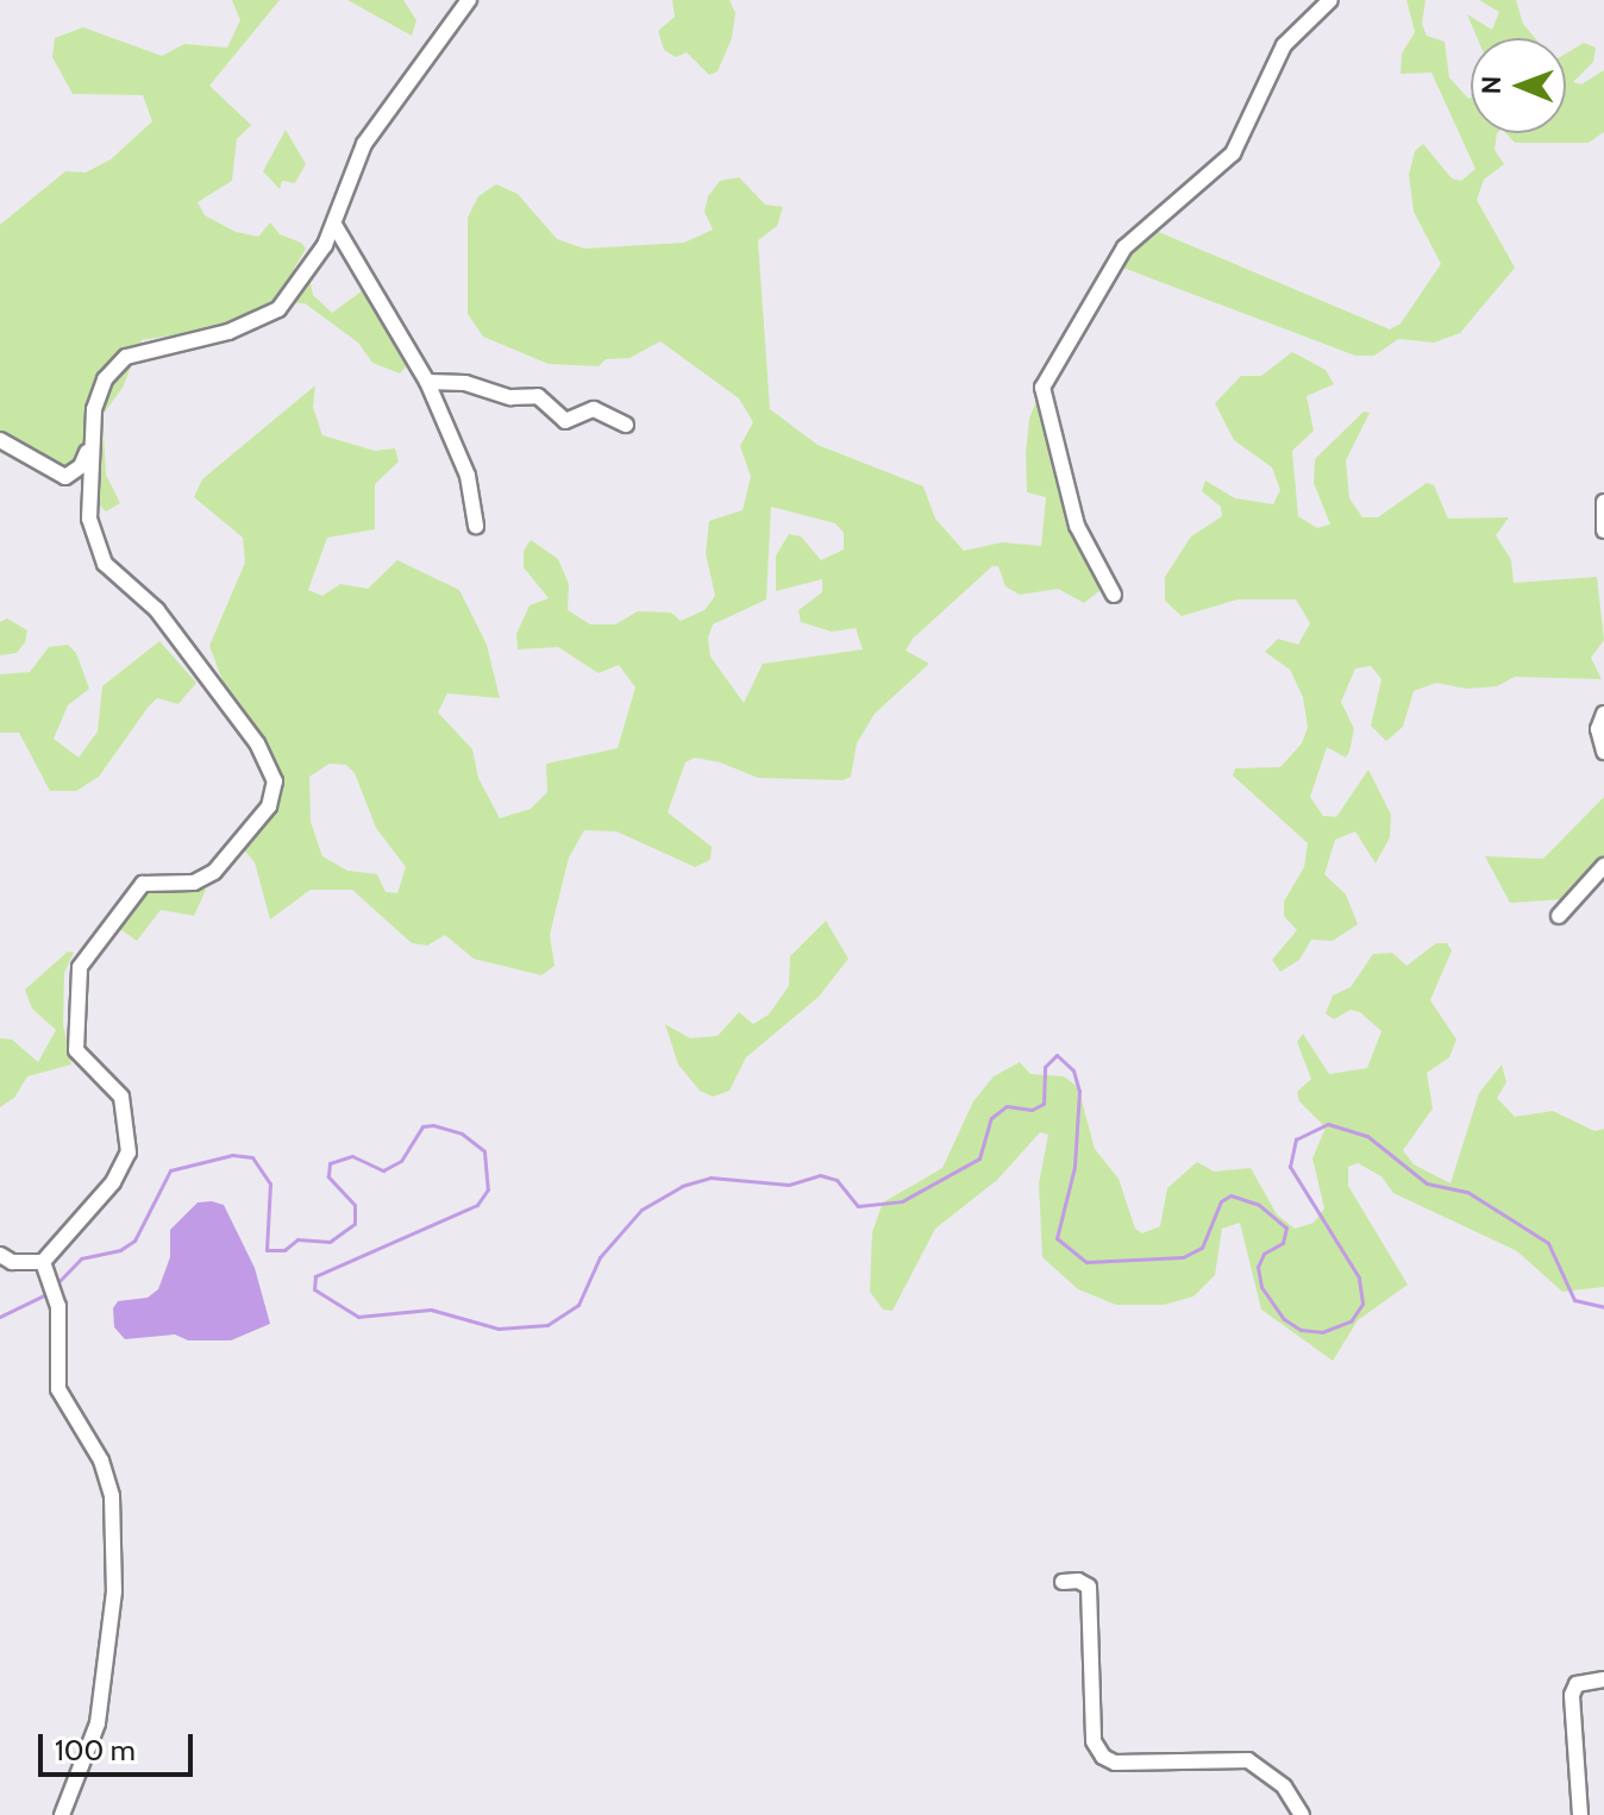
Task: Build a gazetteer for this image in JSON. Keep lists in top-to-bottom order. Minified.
{"scale_bar":"100 m","north":"left"}
